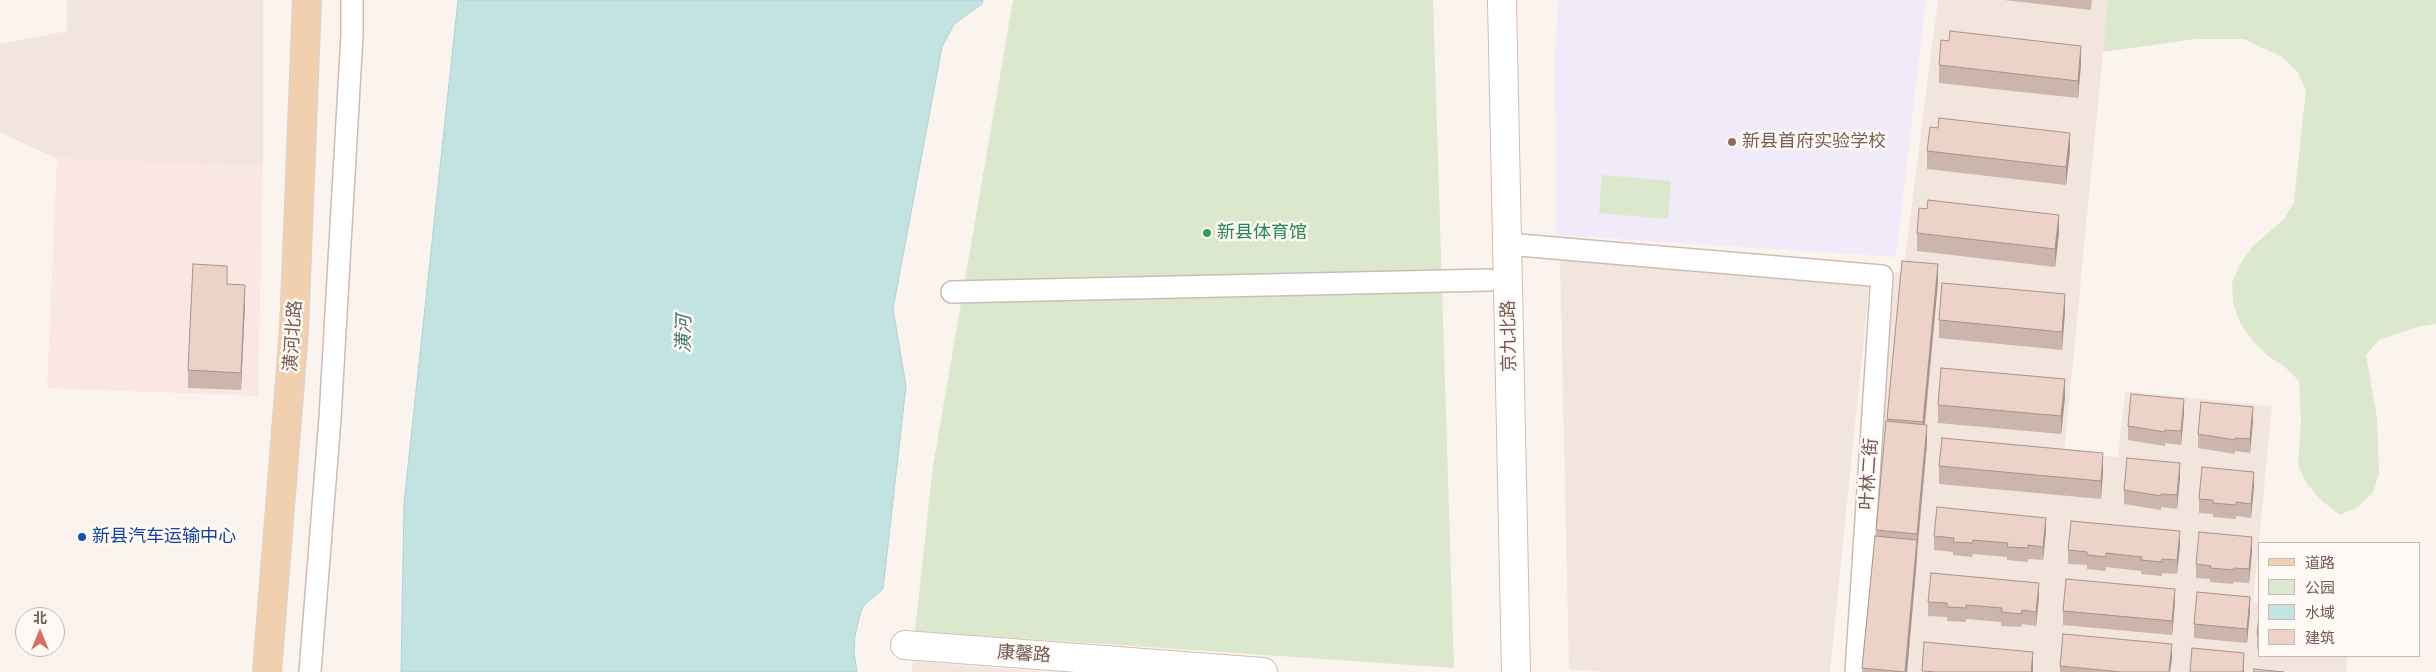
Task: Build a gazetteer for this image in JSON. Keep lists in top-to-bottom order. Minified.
{"streets":{"main road":["潢河北路","京九北路","康馨路"],"street":["叶林二街"]},"crossings":[["京九北路","叶林二街"]],"water":["潢河"],"places":["新县首府实验学校","新县体育馆","新县汽车运输中心"],"legend":["道路","公园","水域","建筑"],"north":"top"}
